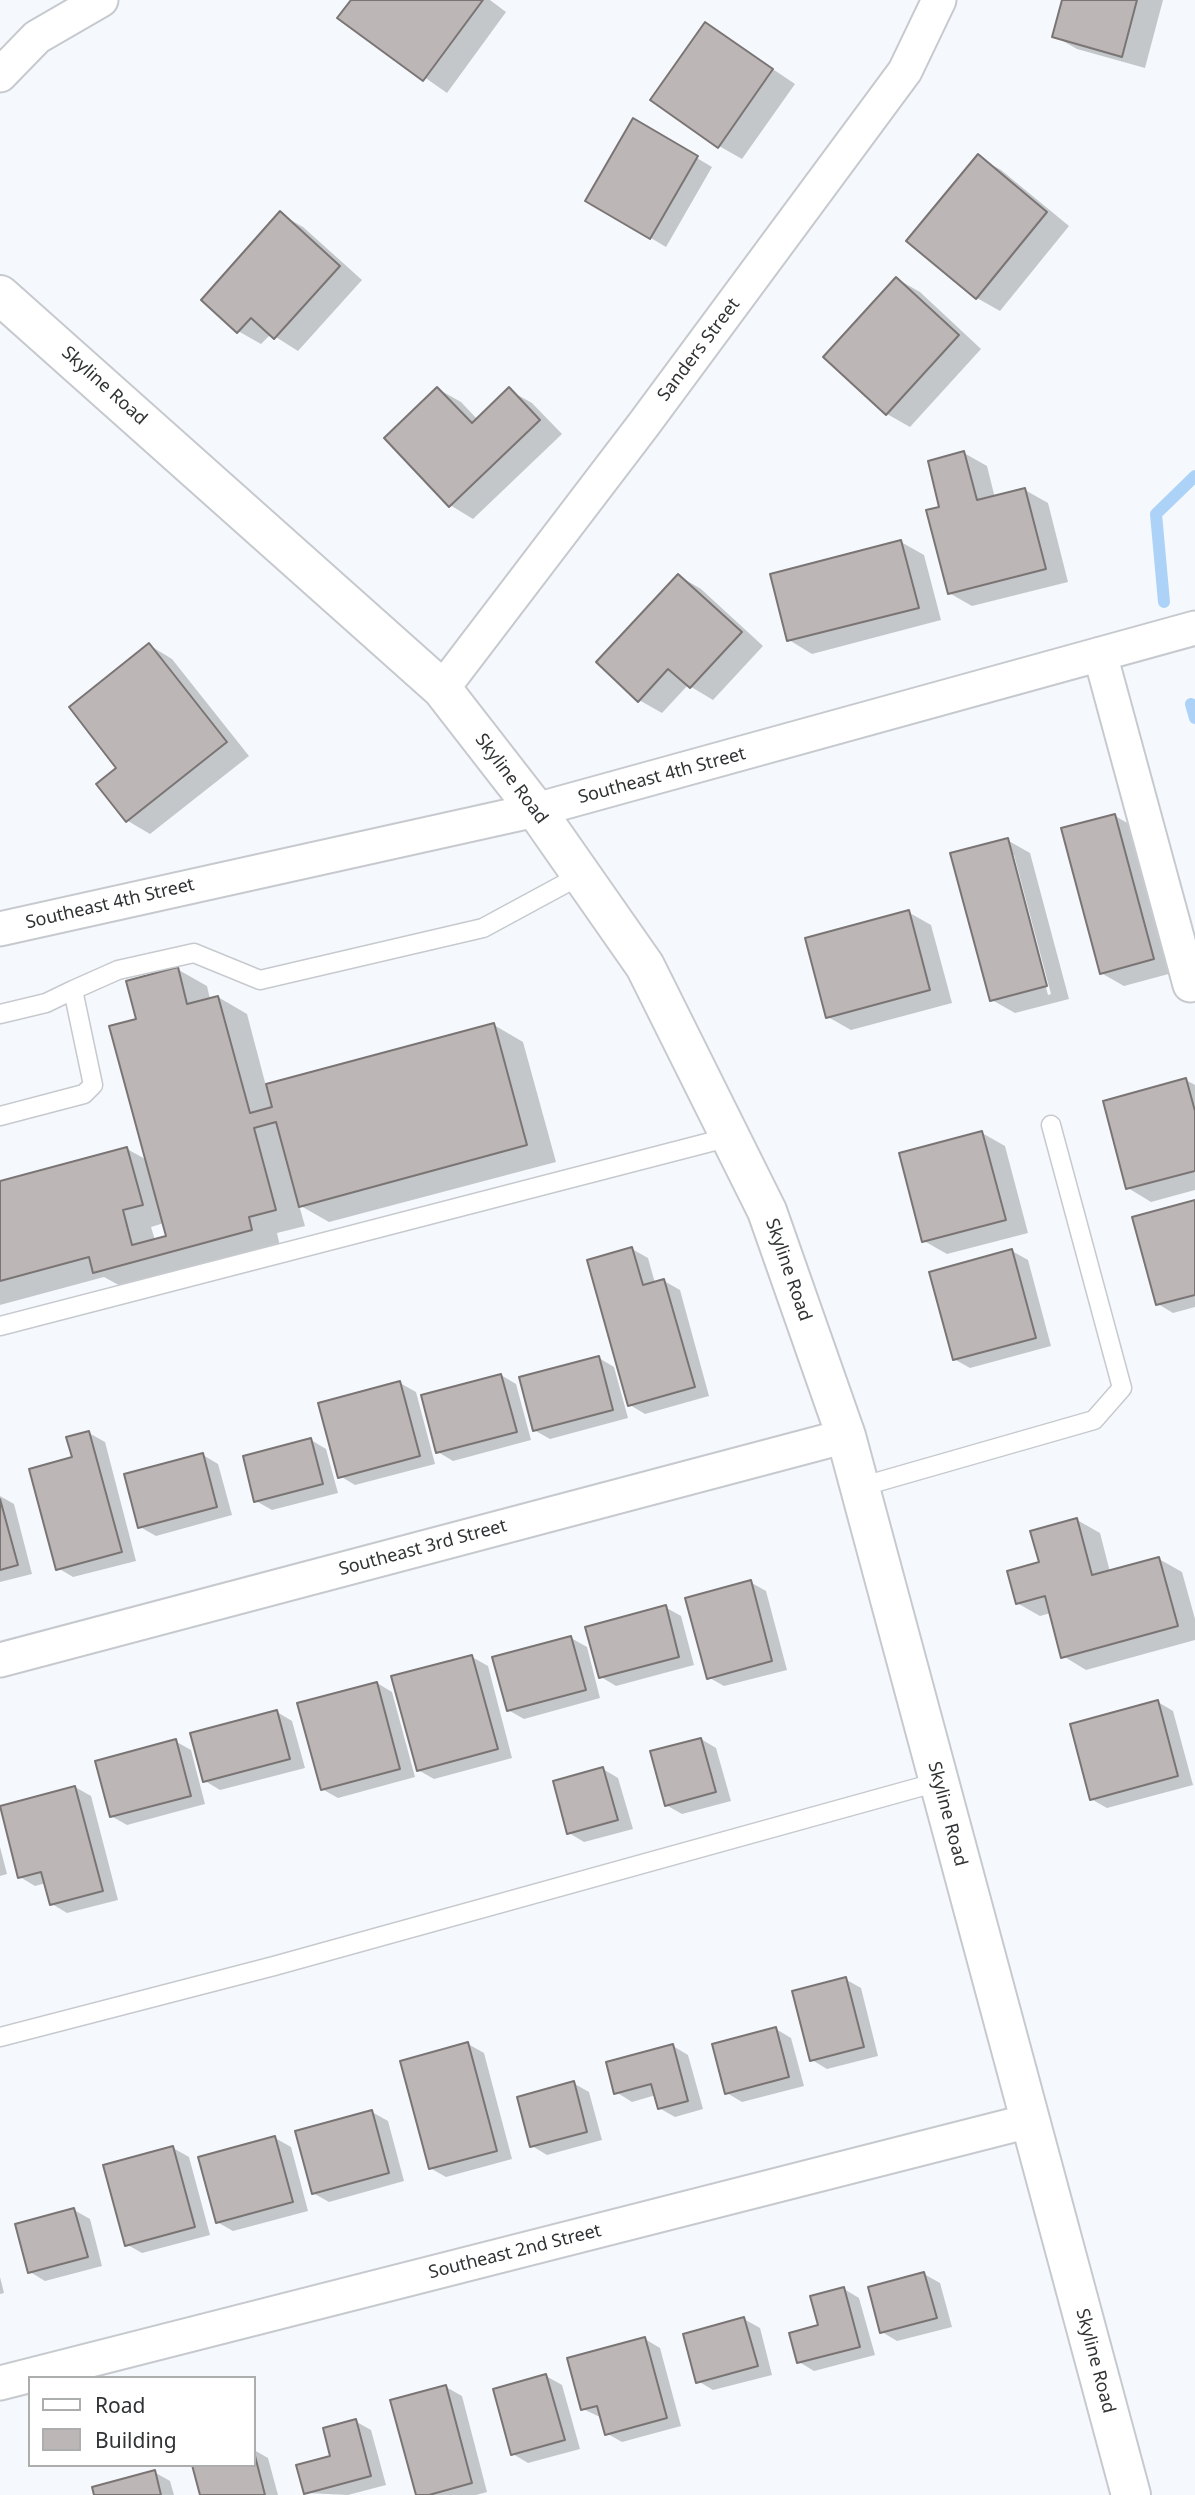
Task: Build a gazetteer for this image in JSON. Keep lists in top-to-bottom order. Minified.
{"streets":{"street":["Sanders Street","Skyline Road","Southeast 4th Street","Southeast 3rd Street","Southeast 2nd Street"]},"crossings":[["Sanders Street","Skyline Road"],["Skyline Road","Southeast 4th Street"],["Skyline Road","Southeast 3rd Street"],["Skyline Road","Southeast 2nd Street"]],"legend":["Road","Building"]}
